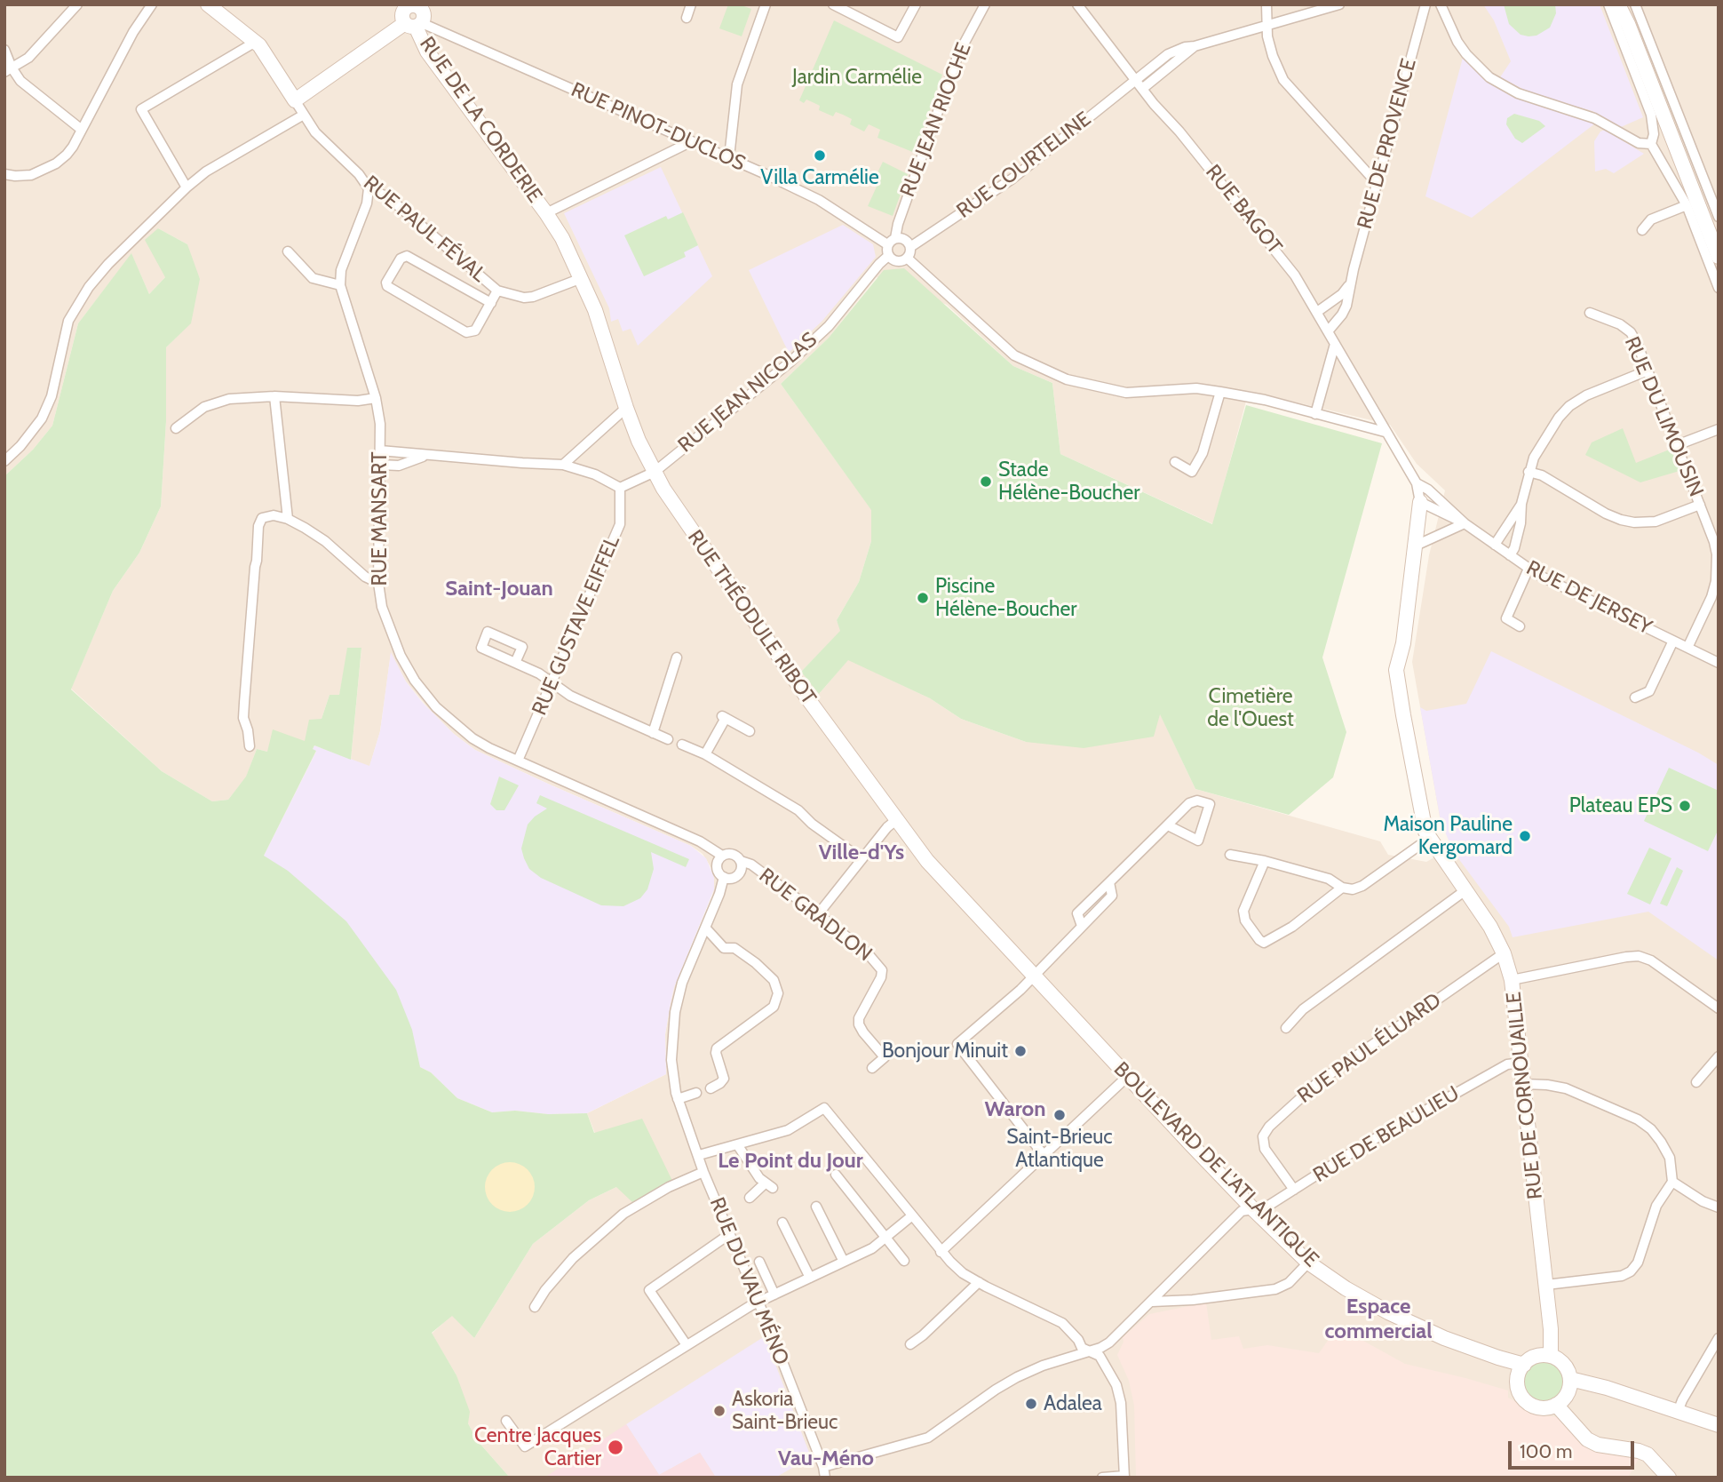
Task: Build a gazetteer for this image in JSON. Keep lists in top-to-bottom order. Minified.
{"streets":{"main road":["RUE DE LA CORDERIE","RUE THÉODULE RIBOT","RUE DE CORNOUAILLE","BOULEVARD DE L'ATLANTIQUE"],"street":["RUE JEAN RIOCHE","RUE PINOT-DUCLOS","RUE DE PROVENCE","RUE COURTELINE","RUE BAGOT","RUE PAUL FÉVAL","RUE JEAN NICOLAS","RUE DU LIMOUSIN","RUE MANSART","RUE DE JERSEY","RUE GUSTAVE EIFFEL","RUE GRADLON","RUE PAUL ÉLUARD","RUE DE BEAULIEU","RUE DU VAU MÉNO"]},"crossings":[["RUE DE LA CORDERIE","RUE PINOT-DUCLOS"],["RUE DE LA CORDERIE","RUE THÉODULE RIBOT"],["RUE JEAN RIOCHE","RUE PINOT-DUCLOS"],["RUE JEAN RIOCHE","RUE COURTELINE"],["RUE JEAN RIOCHE","RUE JEAN NICOLAS"],["RUE PINOT-DUCLOS","RUE COURTELINE"],["RUE PINOT-DUCLOS","RUE JEAN NICOLAS"],["RUE DE PROVENCE","RUE BAGOT"],["RUE COURTELINE","RUE BAGOT"],["RUE COURTELINE","RUE JEAN NICOLAS"],["RUE BAGOT","RUE DE JERSEY"],["RUE PAUL FÉVAL","RUE MANSART"],["RUE PAUL FÉVAL","RUE THÉODULE RIBOT"],["RUE JEAN NICOLAS","RUE THÉODULE RIBOT"],["RUE JEAN NICOLAS","RUE GUSTAVE EIFFEL"],["RUE DU LIMOUSIN","RUE DE JERSEY"],["RUE MANSART","RUE GUSTAVE EIFFEL"],["RUE MANSART","RUE GRADLON"],["RUE MANSART","RUE DU VAU MÉNO"],["RUE DE JERSEY","RUE DE CORNOUAILLE"],["RUE THÉODULE RIBOT","BOULEVARD DE L'ATLANTIQUE"],["RUE GRADLON","RUE DU VAU MÉNO"],["RUE PAUL ÉLUARD","RUE DE CORNOUAILLE"],["RUE PAUL ÉLUARD","RUE DE BEAULIEU"],["RUE DE CORNOUAILLE","RUE DE BEAULIEU"],["RUE DE CORNOUAILLE","BOULEVARD DE L'ATLANTIQUE"],["RUE DE BEAULIEU","BOULEVARD DE L'ATLANTIQUE"],["RUE DE BEAULIEU","RUE DU VAU MÉNO"]],"districts":["Saint-Jouan","Ville-d'Ys","Waron","Le Point du Jour","Espace commercial","Vau-Méno"],"parks":["Jardin Carmélie","Cimetière de l'Ouest"],"places":["Villa Carmélie","Stade Hélène-Boucher","Piscine Hélène-Boucher","Plateau EPS","Maison Pauline Kergomard","Bonjour Minuit","Saint-Brieuc Atlantique","Adalea","Askoria Saint-Brieuc","Centre Jacques Cartier"],"scale_bar":"100 m"}
